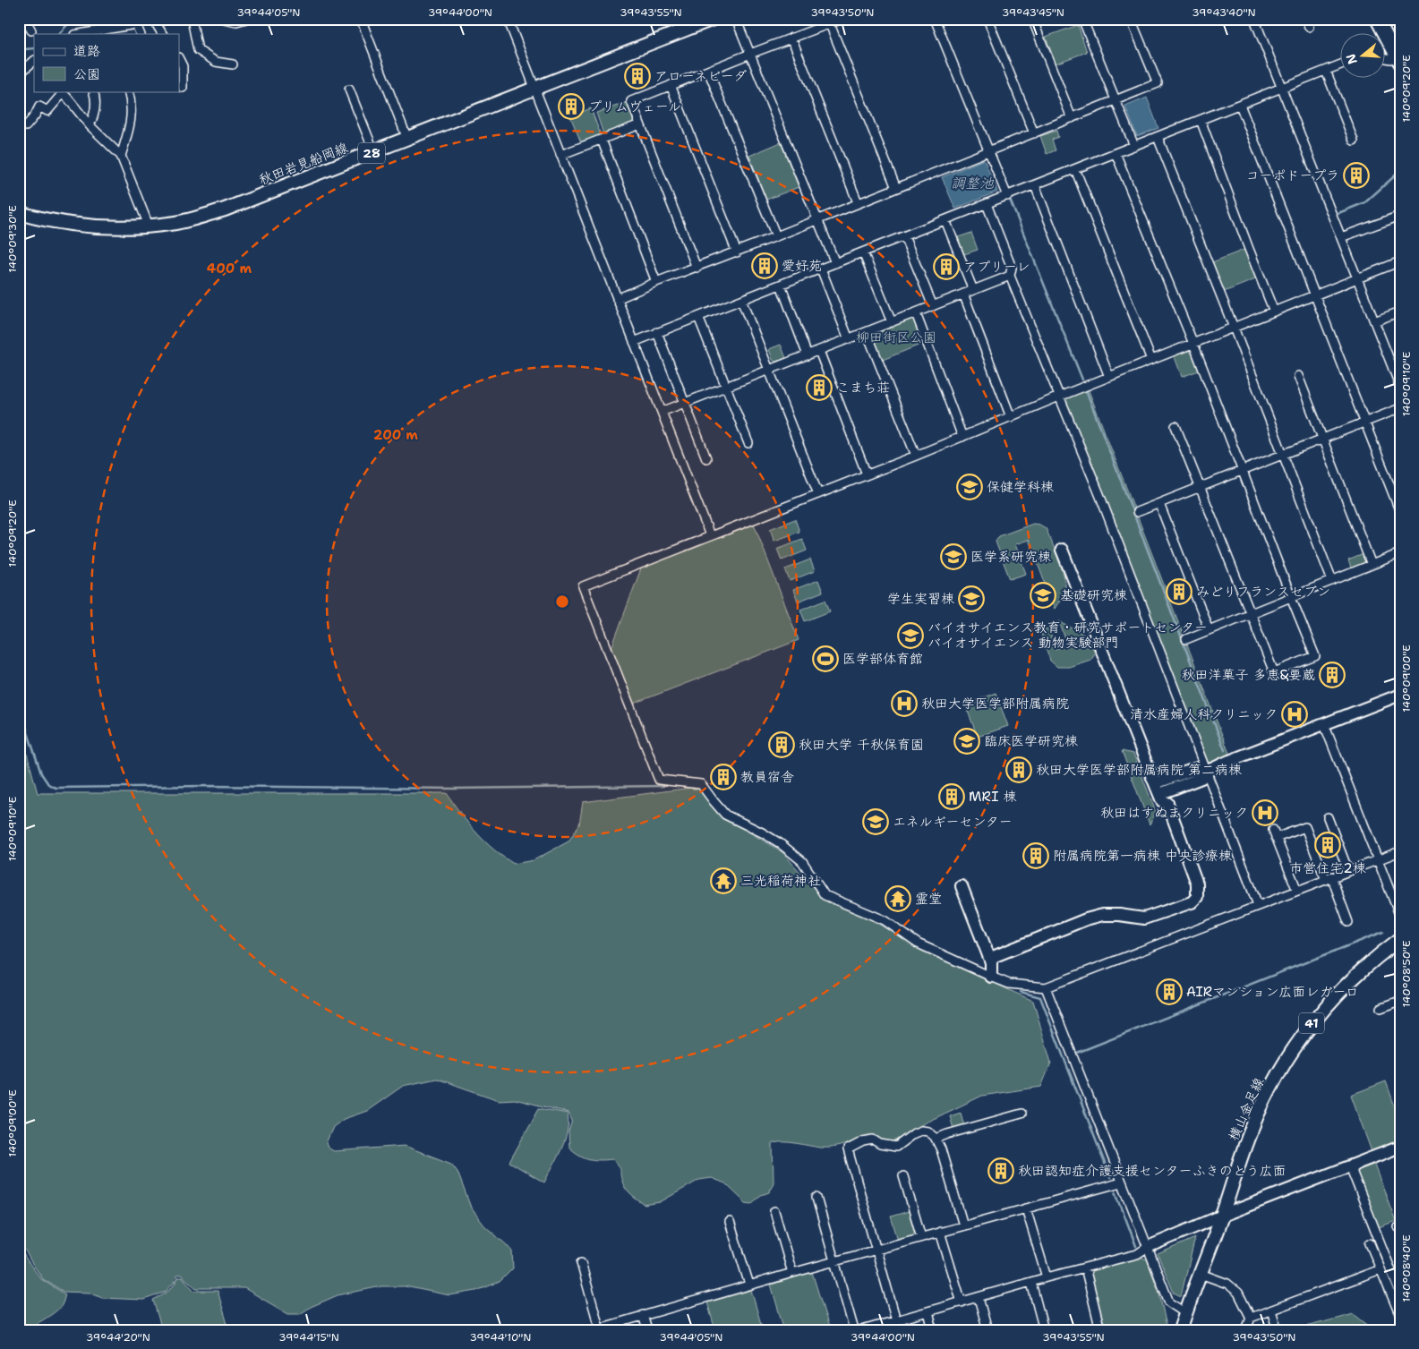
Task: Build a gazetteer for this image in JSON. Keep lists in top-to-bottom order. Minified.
{"streets":{"main road":["28","秋田岩見船岡線","41","横山金足線"]},"water":["調整池"],"parks":["柳田街区公園"],"places":{"building":["アローネビーダ","プリムヴェール","コーポドープラ","愛好苑","アプリーレ","こまち荘","みどりフランスセブン","秋田洋菓子 多恵&要蔵","秋田大学 千秋保育園","秋田大学医学部附属病院 第二病棟","教員宿舎","MRI 棟","市営住宅2棟","附属病院第一病棟 中央診療棟","AIRマンション広面レガーロ","秋田認知症介護支援センターふきのとう広面"],"school or university":["保健学科棟","医学系研究棟","基礎研究棟","学生実習棟","バイオサイエンス教育・研究サポートセンター バイオサイエンス 動物実験部門","臨床医学研究棟","エネルギーセンター"],"sports":["医学部体育館"],"hospital":["秋田大学医学部附属病院","清水産婦人科クリニック","秋田はすぬまクリニック"],"temple":["三光稲荷神社","霊堂"]},"legend":["道路","公園"],"north":"left","coordinates":["39°44'05\"N","39°44'00\"N","39°43'55\"N","39°43'50\"N","39°43'45\"N","39°43'40\"N","140°09'20\"E","140°09'30\"E","140°09'10\"E","140°09'00\"E","140°08'50\"E","140°08'40\"E","39°44'20\"N","39°44'15\"N","39°44'10\"N"],"rings":["400 m","200 m"]}
